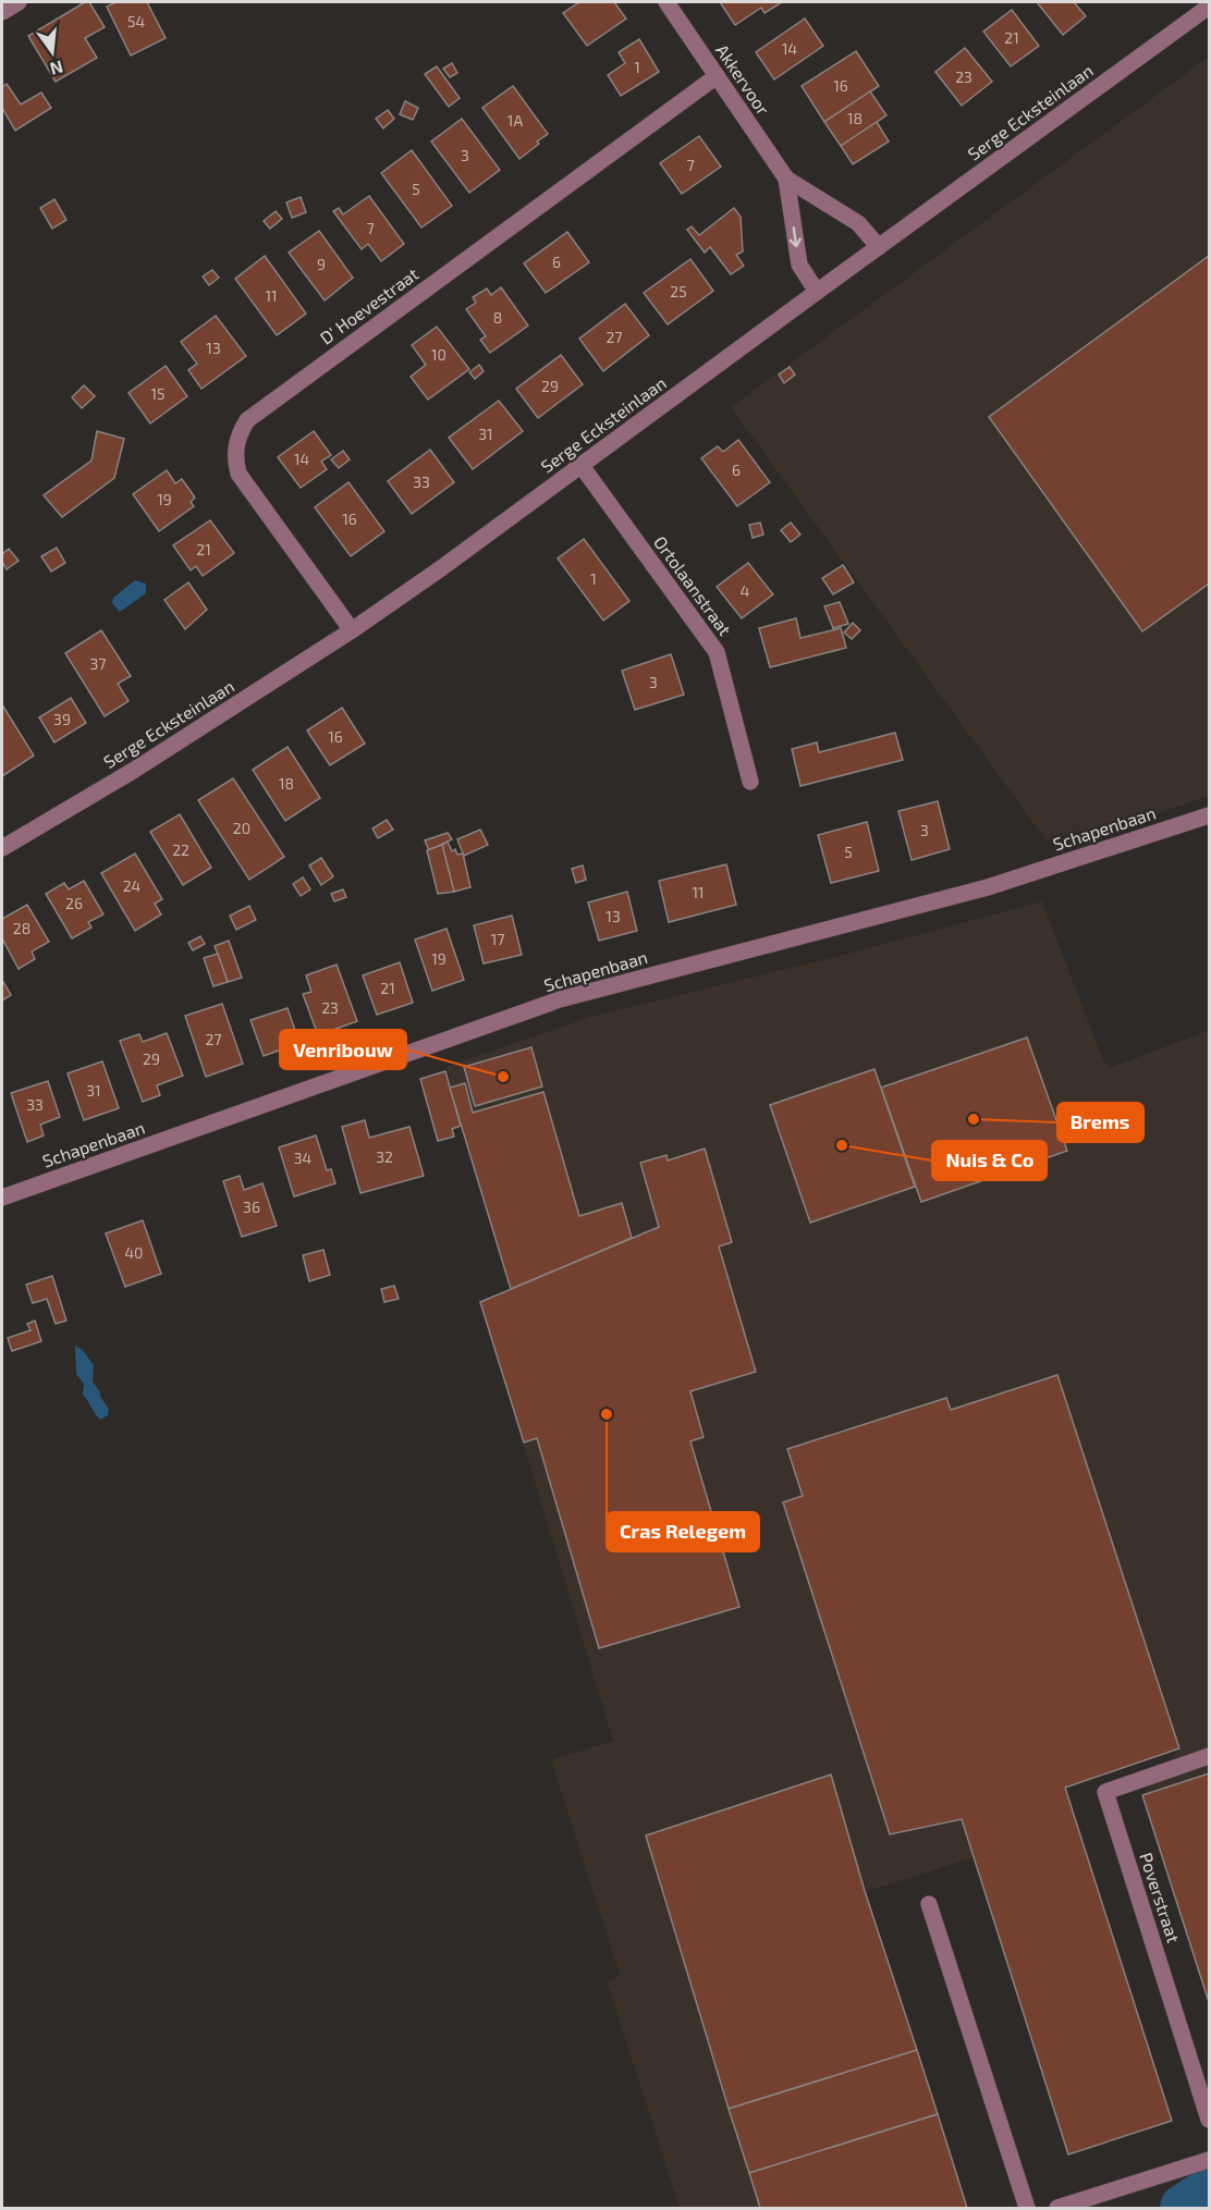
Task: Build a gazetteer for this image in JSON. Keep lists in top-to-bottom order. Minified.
{"streets":{"street":["Akkervoor","Serge Ecksteinlaan","D' Hoevestraat","Ortolaanstraat","Schapenbaan","Poverstraat"]},"crossings":[["Akkervoor","Serge Ecksteinlaan"],["Akkervoor","D' Hoevestraat"],["Serge Ecksteinlaan","D' Hoevestraat"],["Serge Ecksteinlaan","Ortolaanstraat"]],"places":["Venribouw","Brems","Nuis & Co","Cras Relegem"],"house_numbers":["54","21","14","1","23","16","18","1A","3","7","5","7","6","9","25","11","8","27","13","10","29","15","31","14","6","33","19","16","21","1","4","37","3","39","16","18","20","3","22","5","24","11","26","13","28","17","19","21","23","27","29","31","33","32","34","36","40"],"north":"bottom"}
